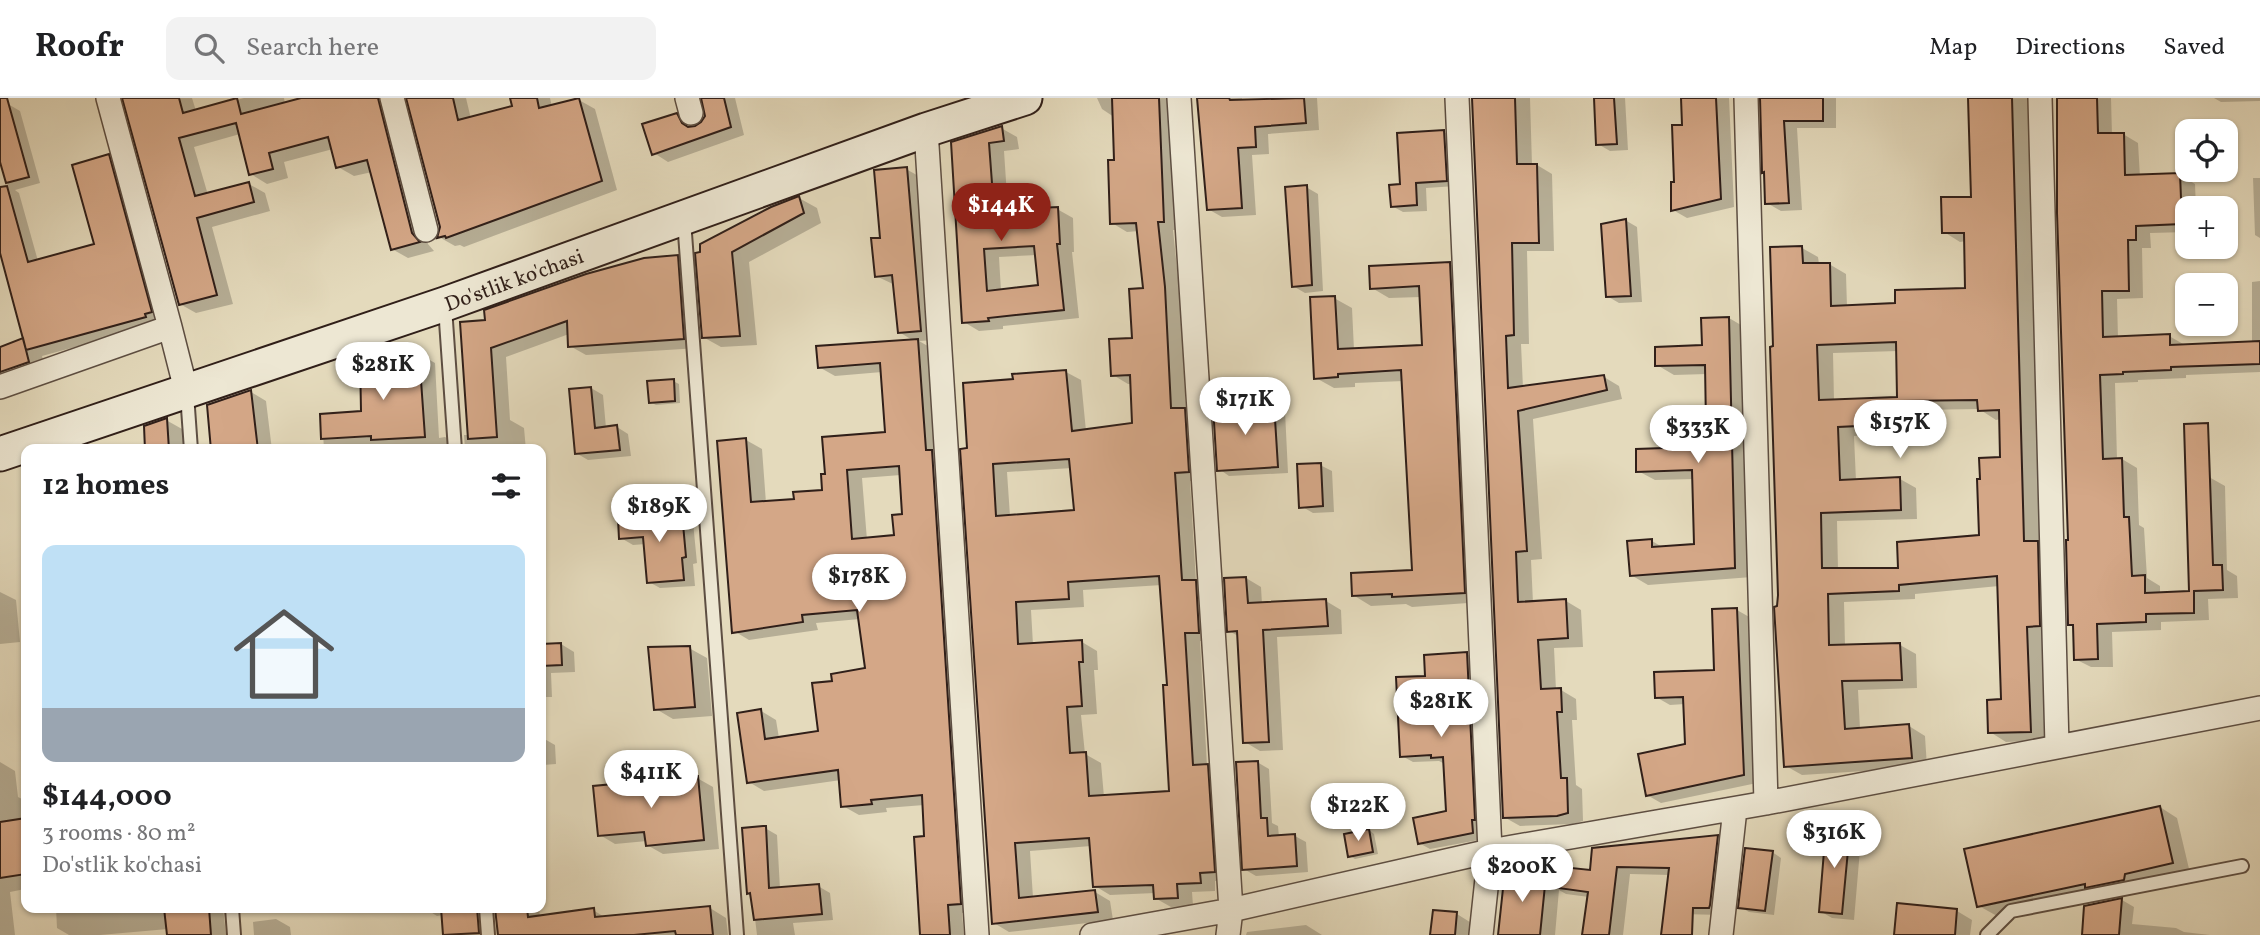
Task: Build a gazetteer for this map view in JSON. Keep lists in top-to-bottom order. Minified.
{"streets":{"street":["Do'stlik ko'chasi"]},"page":{"header":"Roofr","search":"Search here","nav":["Map","Directions","Saved"],"map_buttons":["+","−"],"price":["$144K","$281K","$171K","$157K","$333K","$189K","$178K","$281K","$411K","$122K","$316K","$200K"],"heading":"12 homes","list":[{"name":"$144,000","note":"3 rooms · 80 m² · Do'stlik ko'chasi"}]}}
